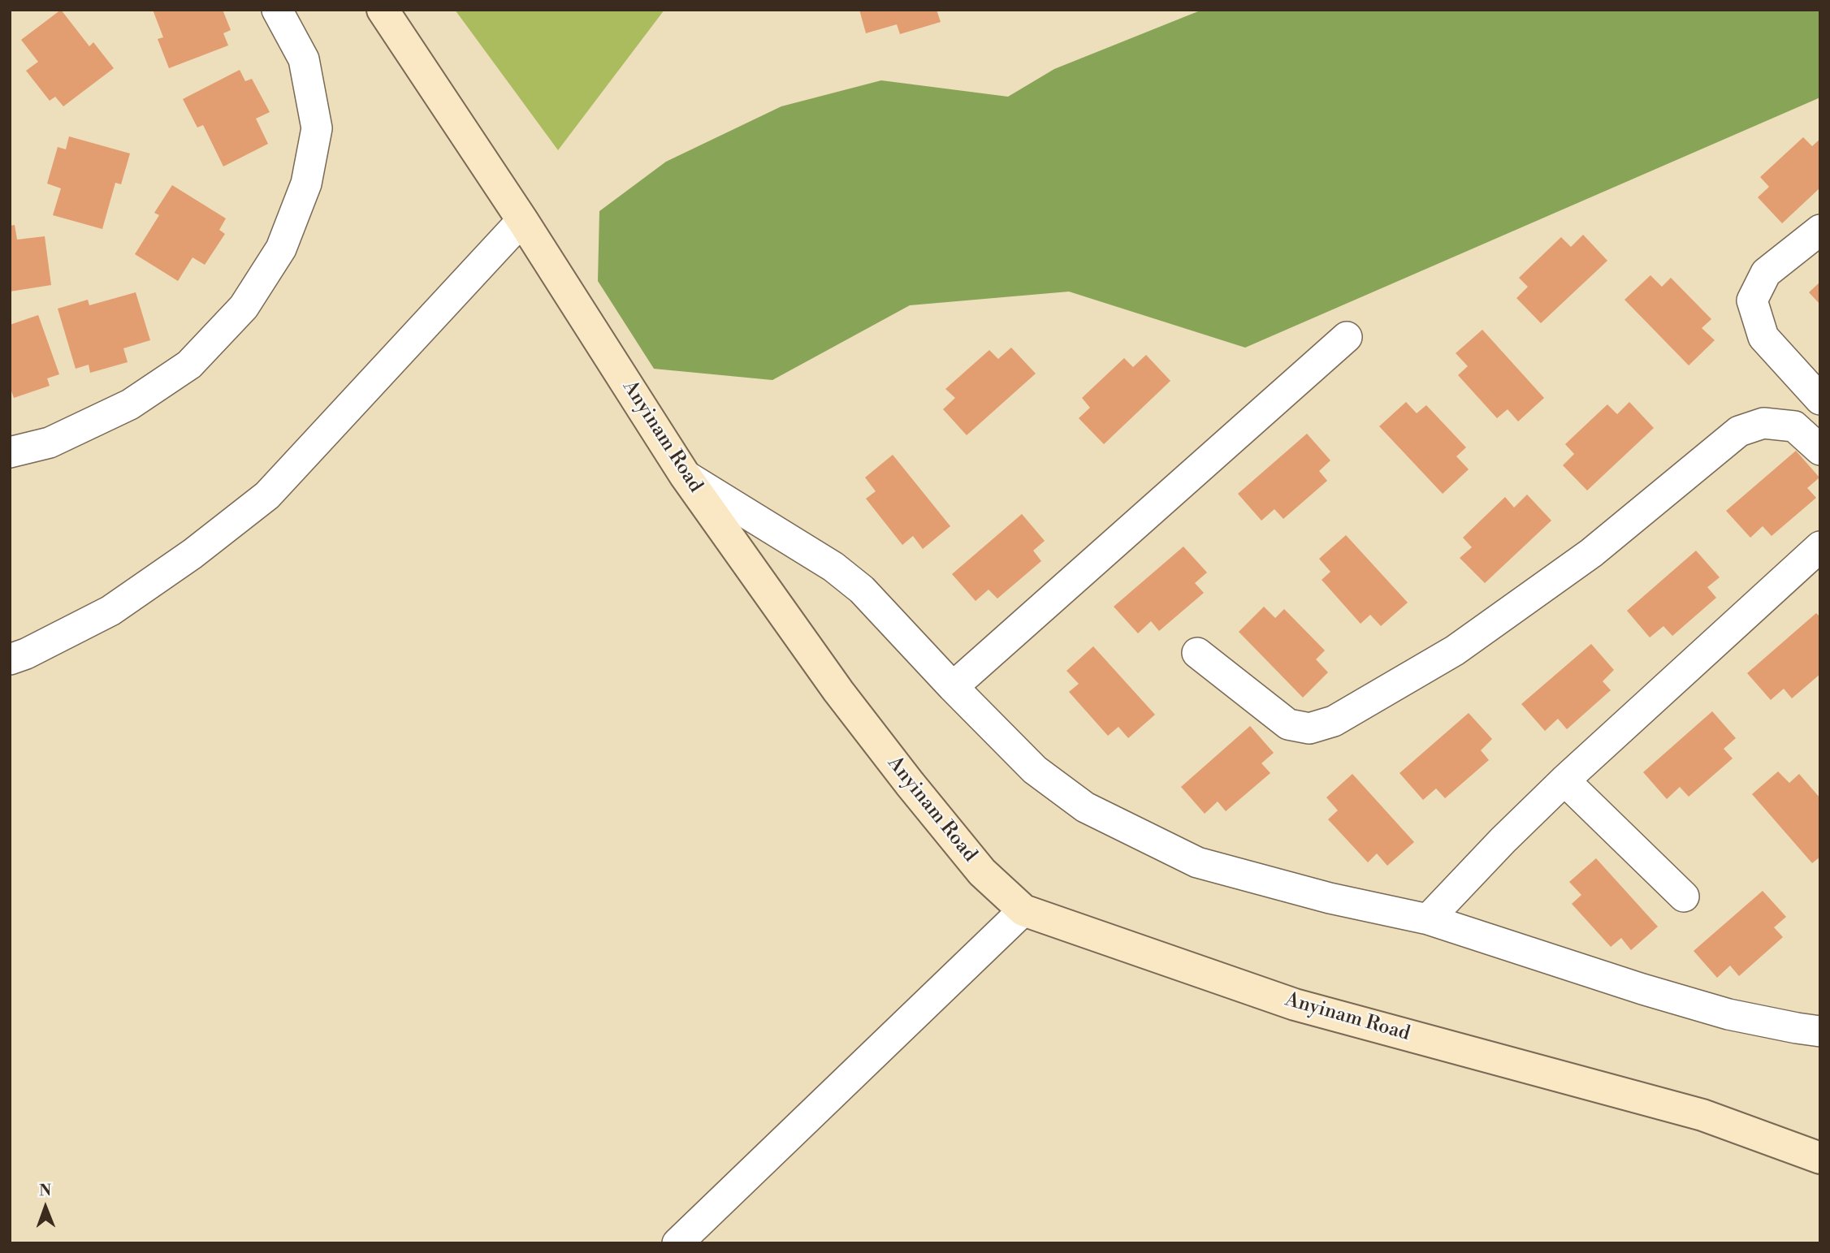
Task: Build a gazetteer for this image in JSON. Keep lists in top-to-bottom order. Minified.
{"streets":{"street":["Anyinam Road"]},"north":"top"}
